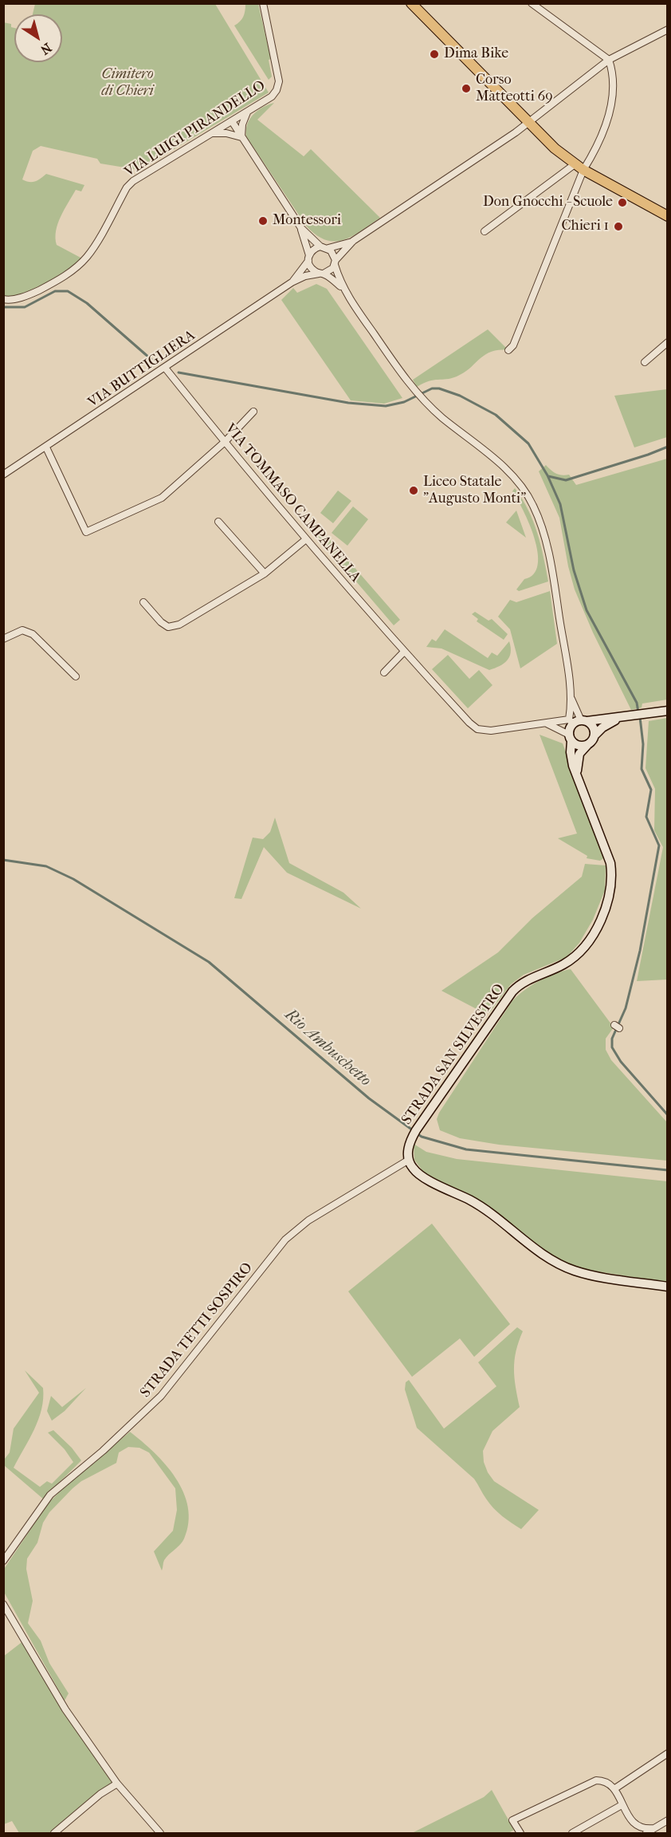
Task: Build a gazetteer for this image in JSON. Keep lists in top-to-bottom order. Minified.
{"streets":{"street":["VIA LUIGI PIRANDELLO","VIA BUTTIGLIERA","VIA TOMMASO CAMPANELLA","STRADA SAN SILVESTRO","STRADA TETTI SOSPIRO"]},"crossings":[["VIA BUTTIGLIERA","VIA TOMMASO CAMPANELLA"],["VIA TOMMASO CAMPANELLA","STRADA SAN SILVESTRO"],["STRADA SAN SILVESTRO","STRADA TETTI SOSPIRO"]],"water":["Rio Ambuschetto"],"parks":["Cimitero di Chieri"],"places":["Dima Bike","Corso Matteotti 69","Don Gnocchi - Scuole","Montessori","Chieri 1","Liceo Statale \"Augusto Monti\""],"north":"bottom right"}
